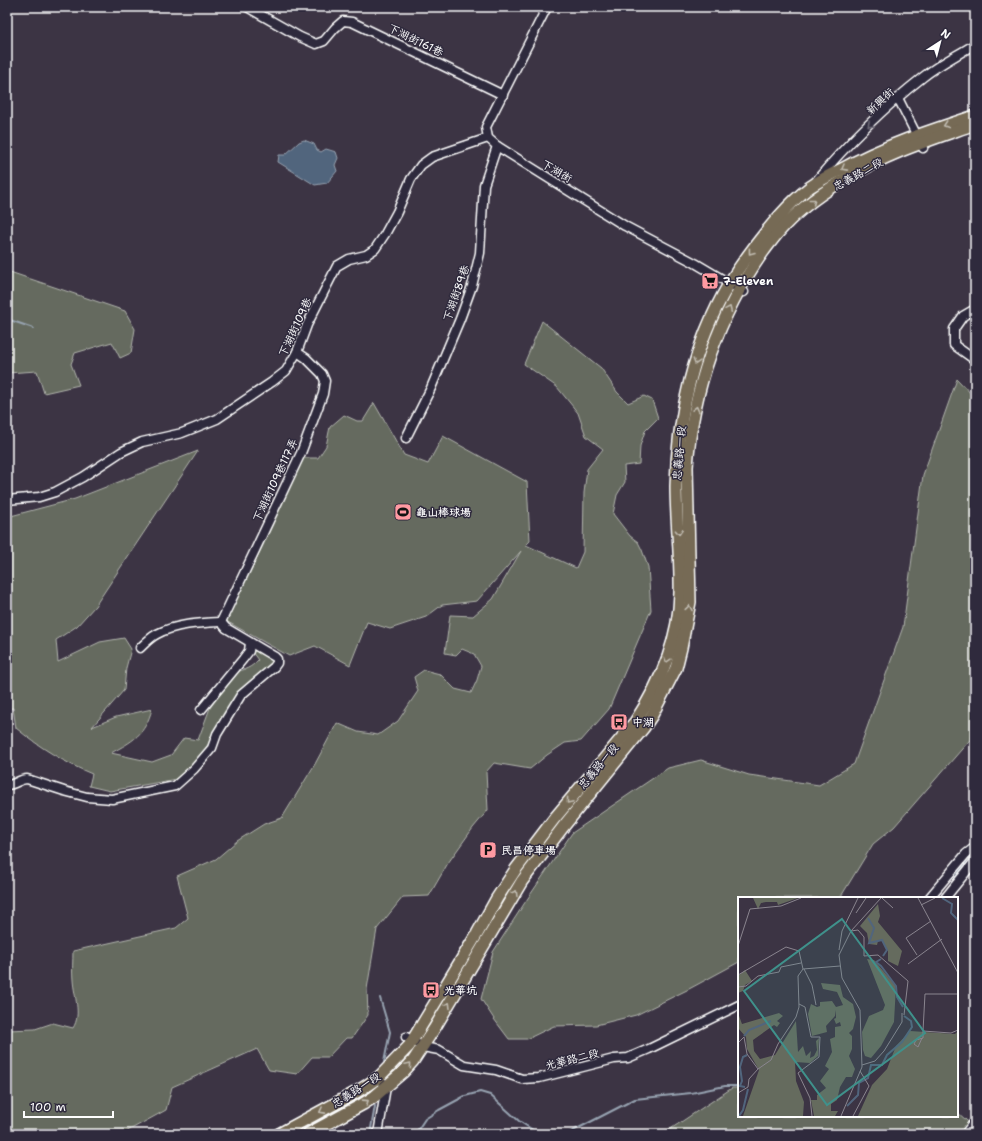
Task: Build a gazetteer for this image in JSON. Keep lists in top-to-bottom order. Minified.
{"streets":{"main road":["忠義路二段","忠義路一段"],"street":["下湖街161巷","新興街","下湖街","下湖街89巷","下湖街109巷","下湖街109巷117弄","光華路二段"]},"crossings":[["新興街","忠義路二段"],["下湖街","忠義路二段"],["下湖街","下湖街89巷"],["下湖街","下湖街109巷"],["下湖街","忠義路一段"],["忠義路二段","忠義路一段"],["下湖街109巷","下湖街109巷117弄"],["忠義路一段","光華路二段"]],"one_way":["新興街"],"places":{"supermarket":["7-Eleven"],"sports":["龜山棒球場"],"bus stop":["中湖","光華坑"],"parking":["民昌停車場"]},"scale_bar":"100 m","north":"top right"}
